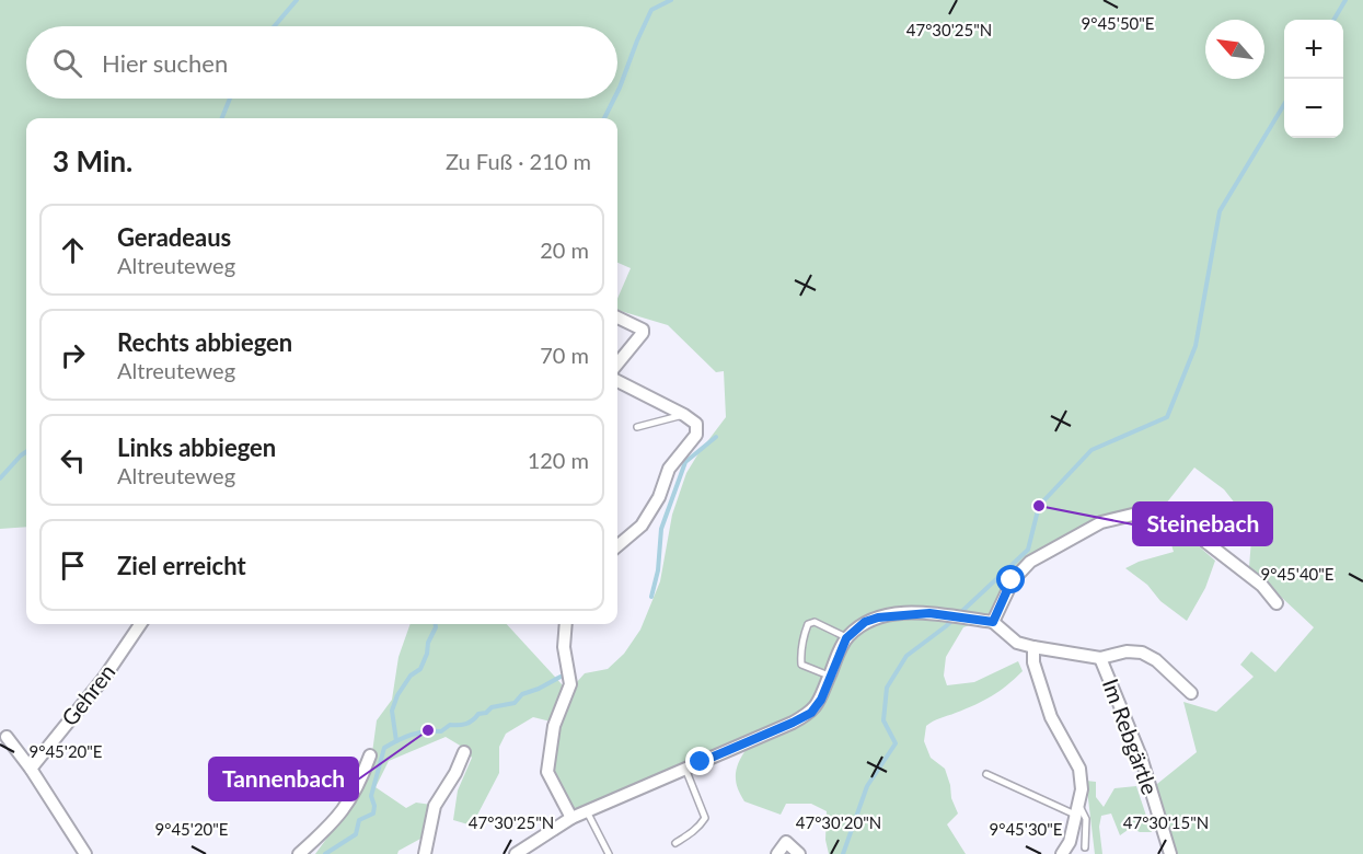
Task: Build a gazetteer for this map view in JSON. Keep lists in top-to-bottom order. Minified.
{"streets":{"street":["Gehren","Im Rebgärtle"]},"places":["Steinebach","Tannenbach"],"north":"top left","page":{"map_buttons":["+","−"],"search":"Hier suchen","heading":["3 Min.","Zu Fuß · 210 m"],"list":[["Geradeaus","Altreuteweg","20 m"],["Rechts abbiegen","Altreuteweg","70 m"],["Links abbiegen","Altreuteweg","120 m"],"Ziel erreicht"]},"coordinates":["9°45'50\"E","47°30'25\"N","9°45'40\"E","9°45'20\"E","47°30'20\"N","47°30'15\"N","9°45'30\"E"]}
